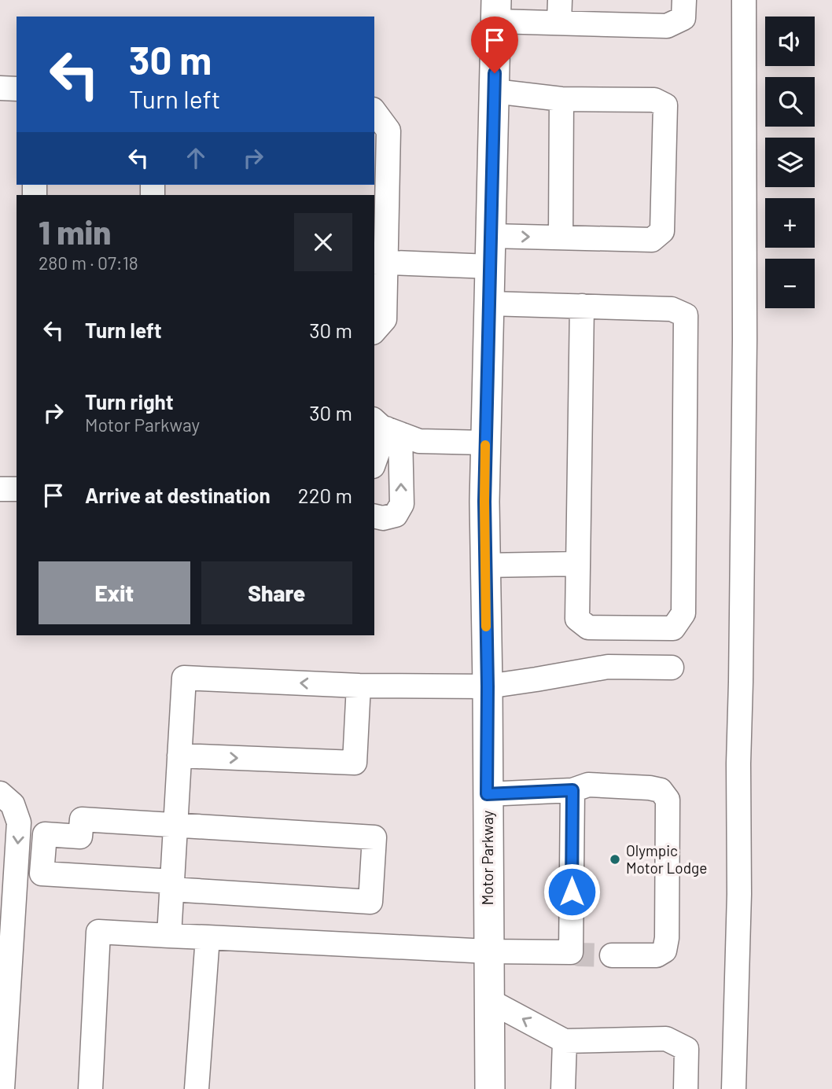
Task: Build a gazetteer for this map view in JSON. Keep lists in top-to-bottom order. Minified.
{"streets":{"main road":["Motor Parkway"]},"places":["Olympic Motor Lodge"],"page":{"map_buttons":["+","−"],"turn":["30 m","Turn left"],"heading":["1 min","280 m · 07:18"],"list":[{"name":"Turn left","value":"30 m"},{"name":"Turn right","note":"Motor Parkway","value":"30 m"},{"name":"Arrive at destination","value":"220 m"}],"buttons":["Exit","Share"]}}
